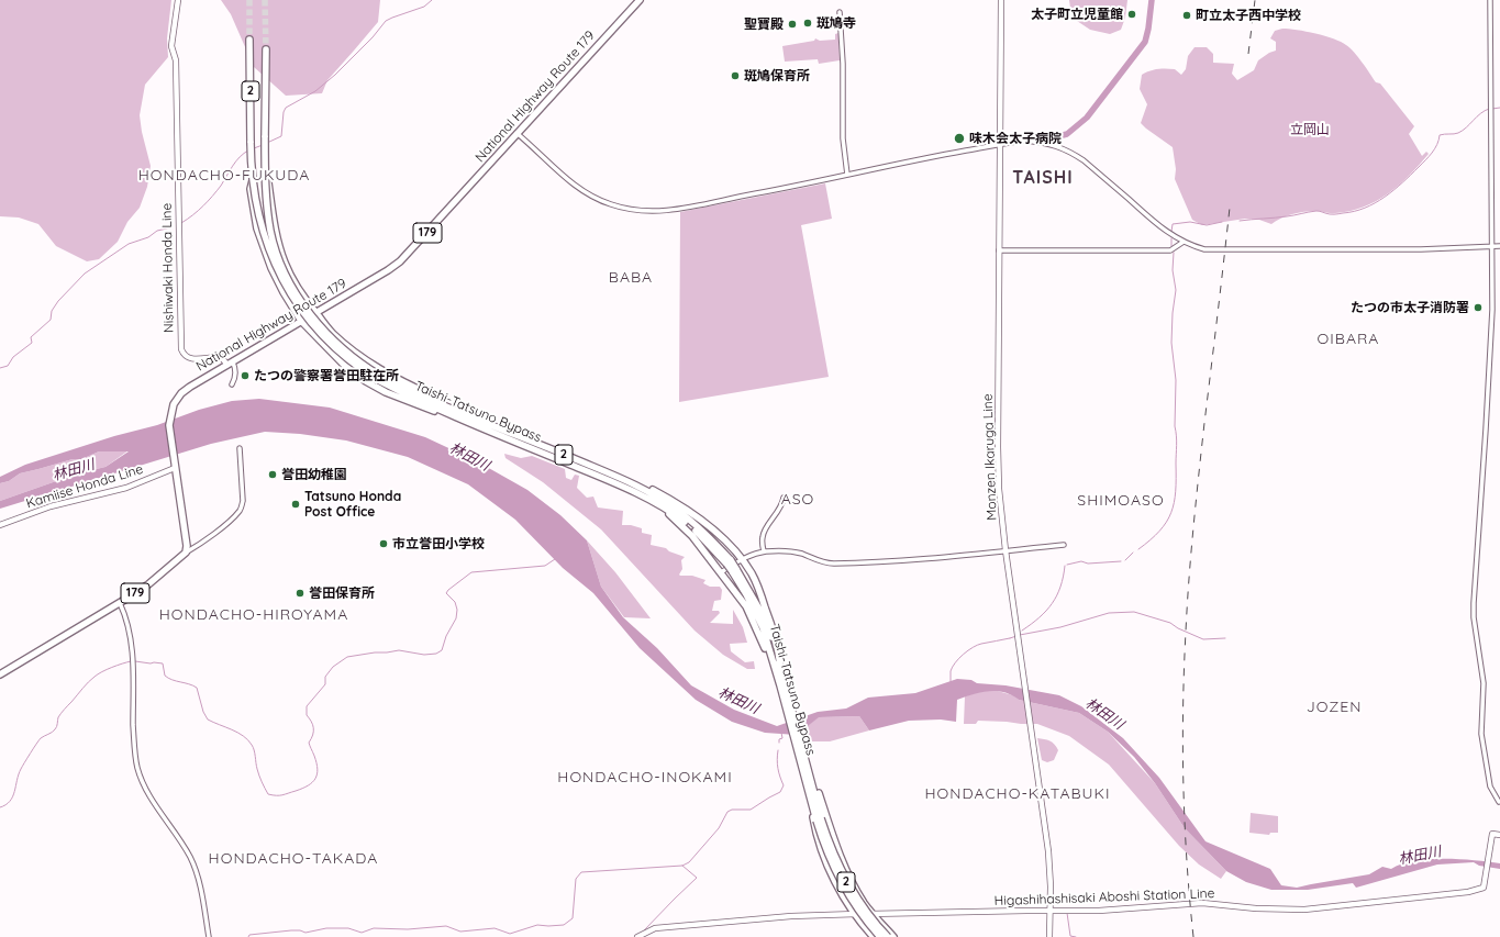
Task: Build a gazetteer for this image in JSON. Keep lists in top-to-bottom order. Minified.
{"streets":{"highway":["2","National Highway Route 179","179","Taishi-Tatsuno Bypass"],"main road":["Nishiwaki Honda Line","Monzen Ikaruga Line","Kamiise Honda Line","Higashihashisaki Aboshi Station Line"]},"crossings":[["National Highway Route 179","179"],["National Highway Route 179","Nishiwaki Honda Line"],["National Highway Route 179","Kamiise Honda Line"],["Monzen Ikaruga Line","Higashihashisaki Aboshi Station Line"]],"districts":["HONDACHO-FUKUDA","TAISHI","BABA","OIBARA","ASO","SHIMOASO","HONDACHO-HIROYAMA","JOZEN","HONDACHO-INOKAMI","HONDACHO-KATABUKI","HONDACHO-TAKADA"],"water":["林田川"],"parks":["立岡山"],"places":["太子町立児童館","町立太子西中学校","斑鳩寺","聖寶殿","斑鳩保育所","味木会太子病院","たつの市太子消防署","たつの警察署誉田駐在所","誉田幼稚園","Tatsuno Honda Post Office","市立誉田小学校","誉田保育所"]}
